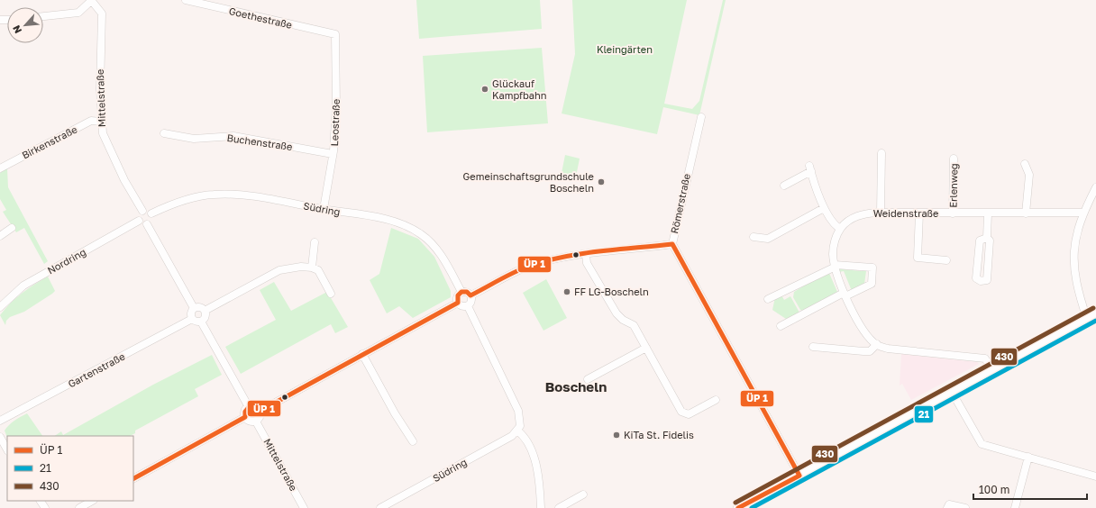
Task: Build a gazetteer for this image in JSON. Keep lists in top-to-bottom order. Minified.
{"streets":{"street":["Goethestraße","Mittelstraße","Leostraße","Birkenstraße","Buchenstraße","Erlenweg","Römerstraße","Südring","Weidenstraße","Nordring","Gartenstraße"]},"crossings":[["Goethestraße","Leostraße"],["Mittelstraße","Birkenstraße"],["Mittelstraße","Südring"],["Mittelstraße","Nordring"],["Leostraße","Buchenstraße"],["Leostraße","Südring"],["Erlenweg","Weidenstraße"],["Südring","Nordring"]],"districts":["Boscheln"],"parks":["Kleingärten"],"places":["Glückauf Kampfbahn","Gemeinschaftsgrundschule Boscheln","FF LG-Boscheln","KiTa St. Fidelis"],"lines":["transit line 430","transit line 21"],"legend":["ÜP 1","21","430"],"scale_bar":"100 m","north":"bottom left"}
